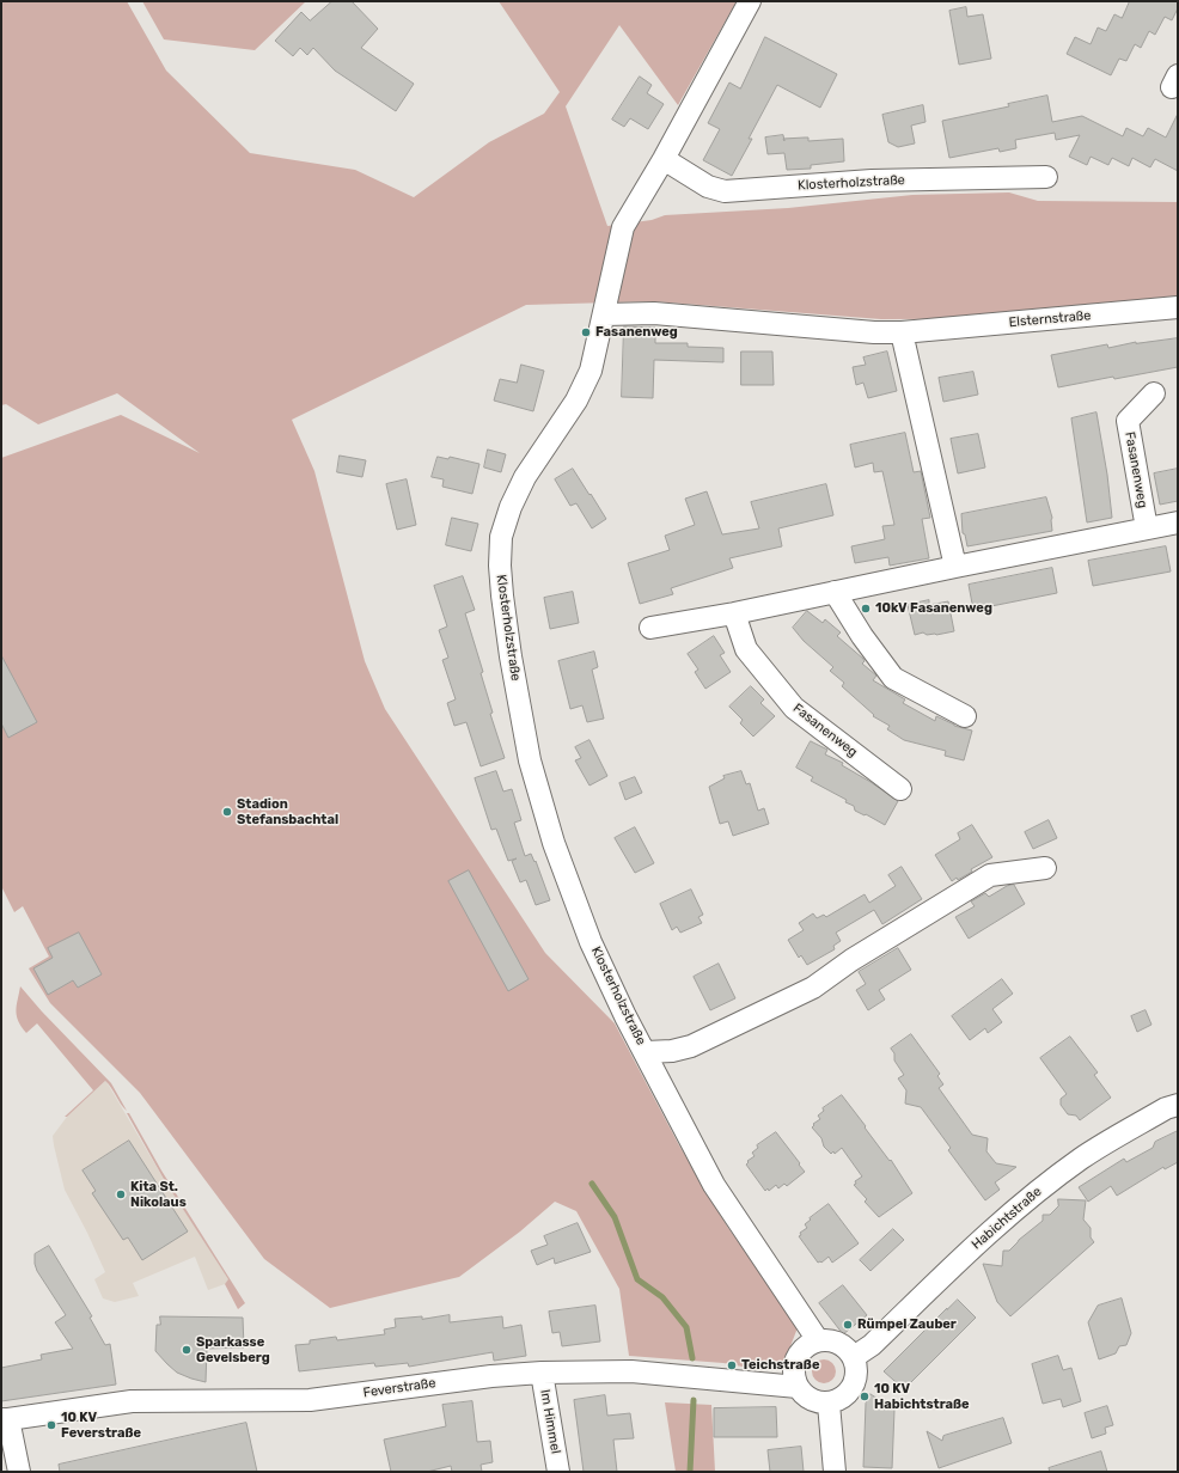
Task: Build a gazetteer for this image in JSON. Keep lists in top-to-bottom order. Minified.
{"streets":{"street":["Klosterholzstraße","Elsternstraße","Fasanenweg","Habichtstraße","Feverstraße","Im Himmel"]},"crossings":[["Klosterholzstraße","Habichtstraße"],["Klosterholzstraße","Feverstraße"],["Habichtstraße","Feverstraße"],["Feverstraße","Im Himmel"]],"places":["Fasanenweg","10kV Fasanenweg","Stadion Stefansbachtal","Kita St. Nikolaus","Rümpel Zauber","Sparkasse Gevelsberg","Teichstraße","10 KV Habichtstraße","10 KV Feverstraße"]}
